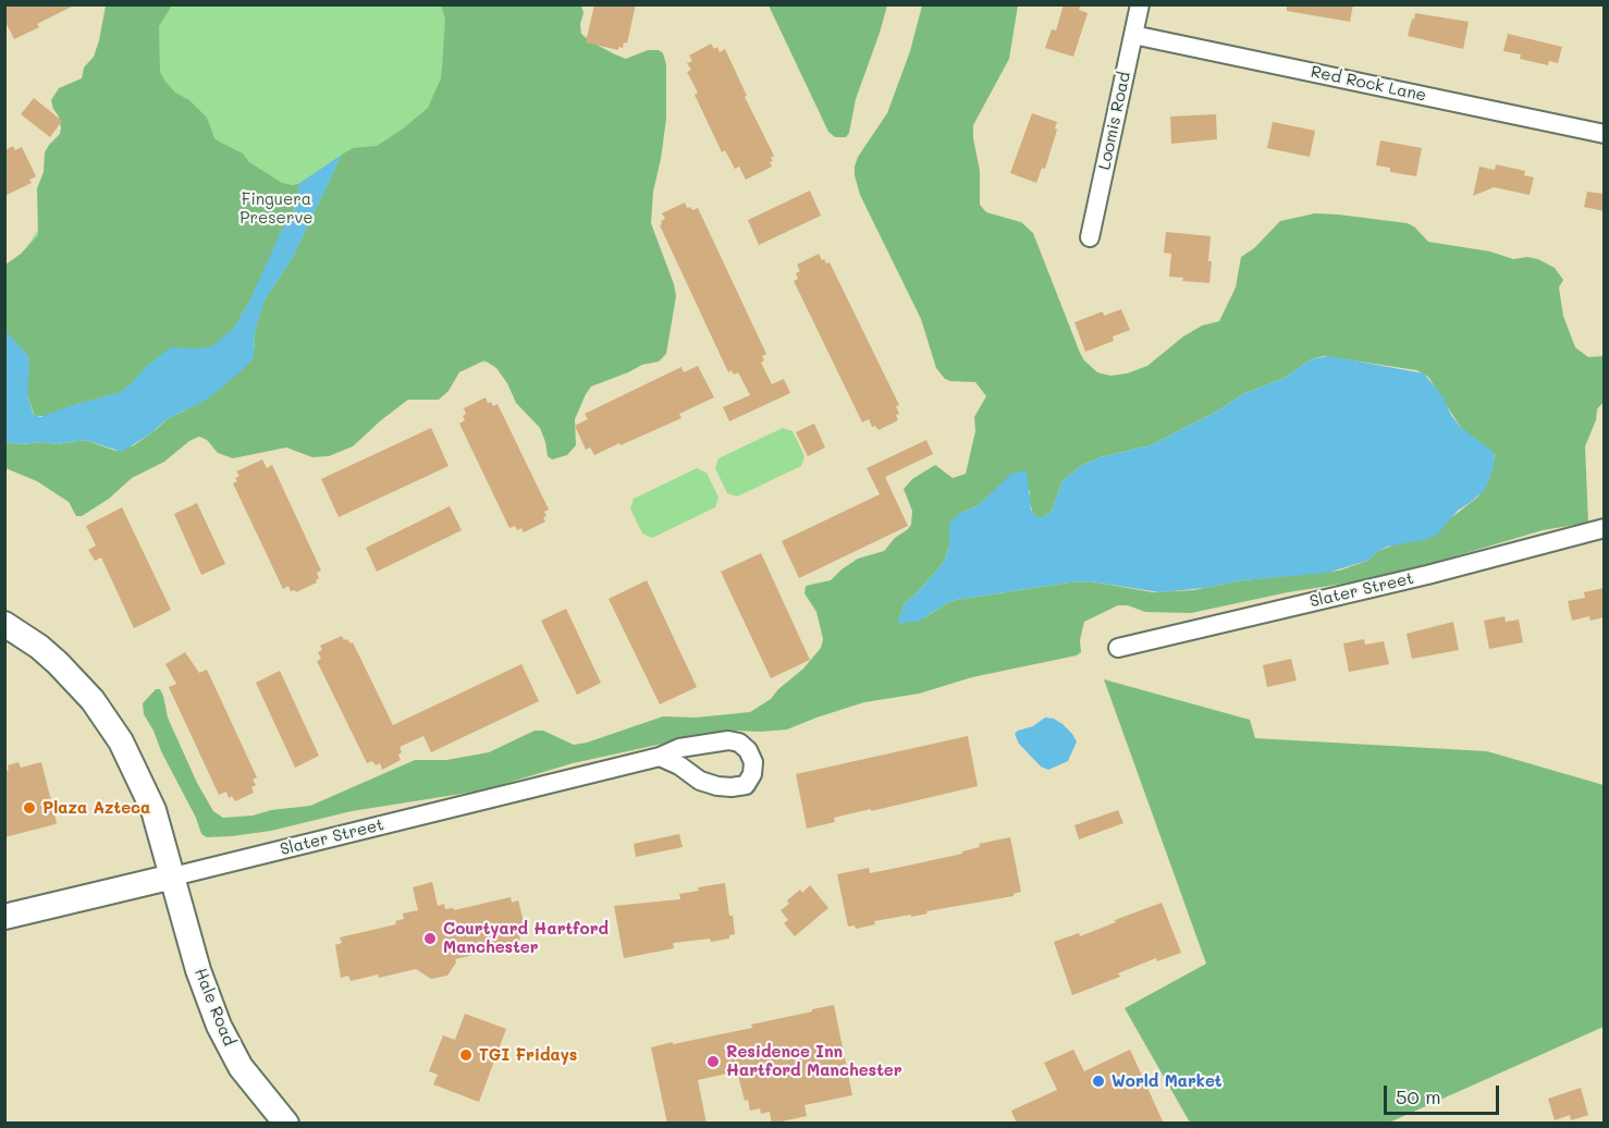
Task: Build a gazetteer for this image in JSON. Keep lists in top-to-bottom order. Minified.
{"streets":{"street":["Red Rock Lane","Loomis Road","Slater Street","Hale Road"]},"crossings":[["Red Rock Lane","Loomis Road"],["Slater Street","Hale Road"]],"parks":["Finguera Preserve"],"places":["Plaza Azteca","Courtyard Hartford Manchester","TGI Fridays","Residence Inn Hartford Manchester","World Market"],"scale_bar":"50 m"}
